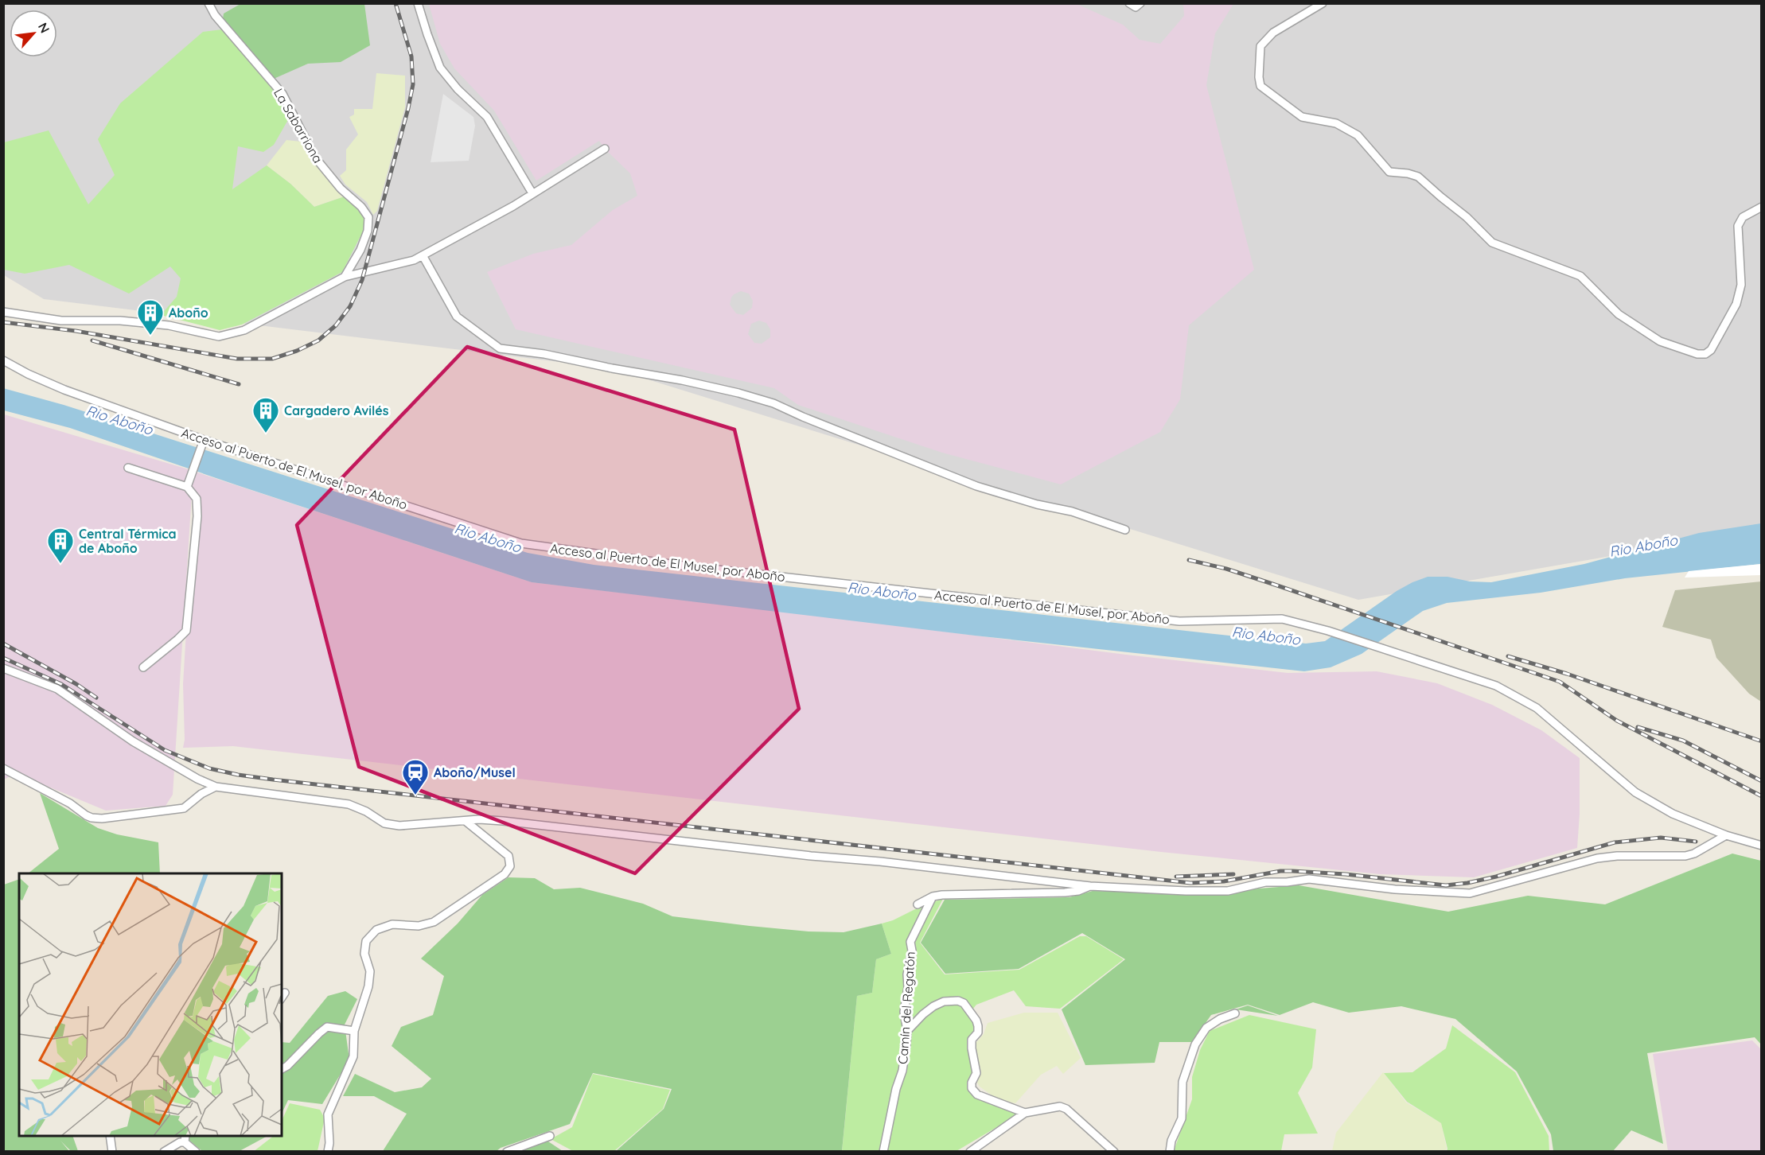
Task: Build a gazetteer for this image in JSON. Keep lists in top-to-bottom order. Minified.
{"streets":{"street":["La Sabarriona","Acceso al Puerto de El Musel, por Aboño","Camín del Regatón"]},"water":["Rio Aboño"],"places":{"building":["Aboño","Cargadero Avilés","Central Térmica de Aboño"],"station":["Aboño/Musel"]},"north":"top right"}
